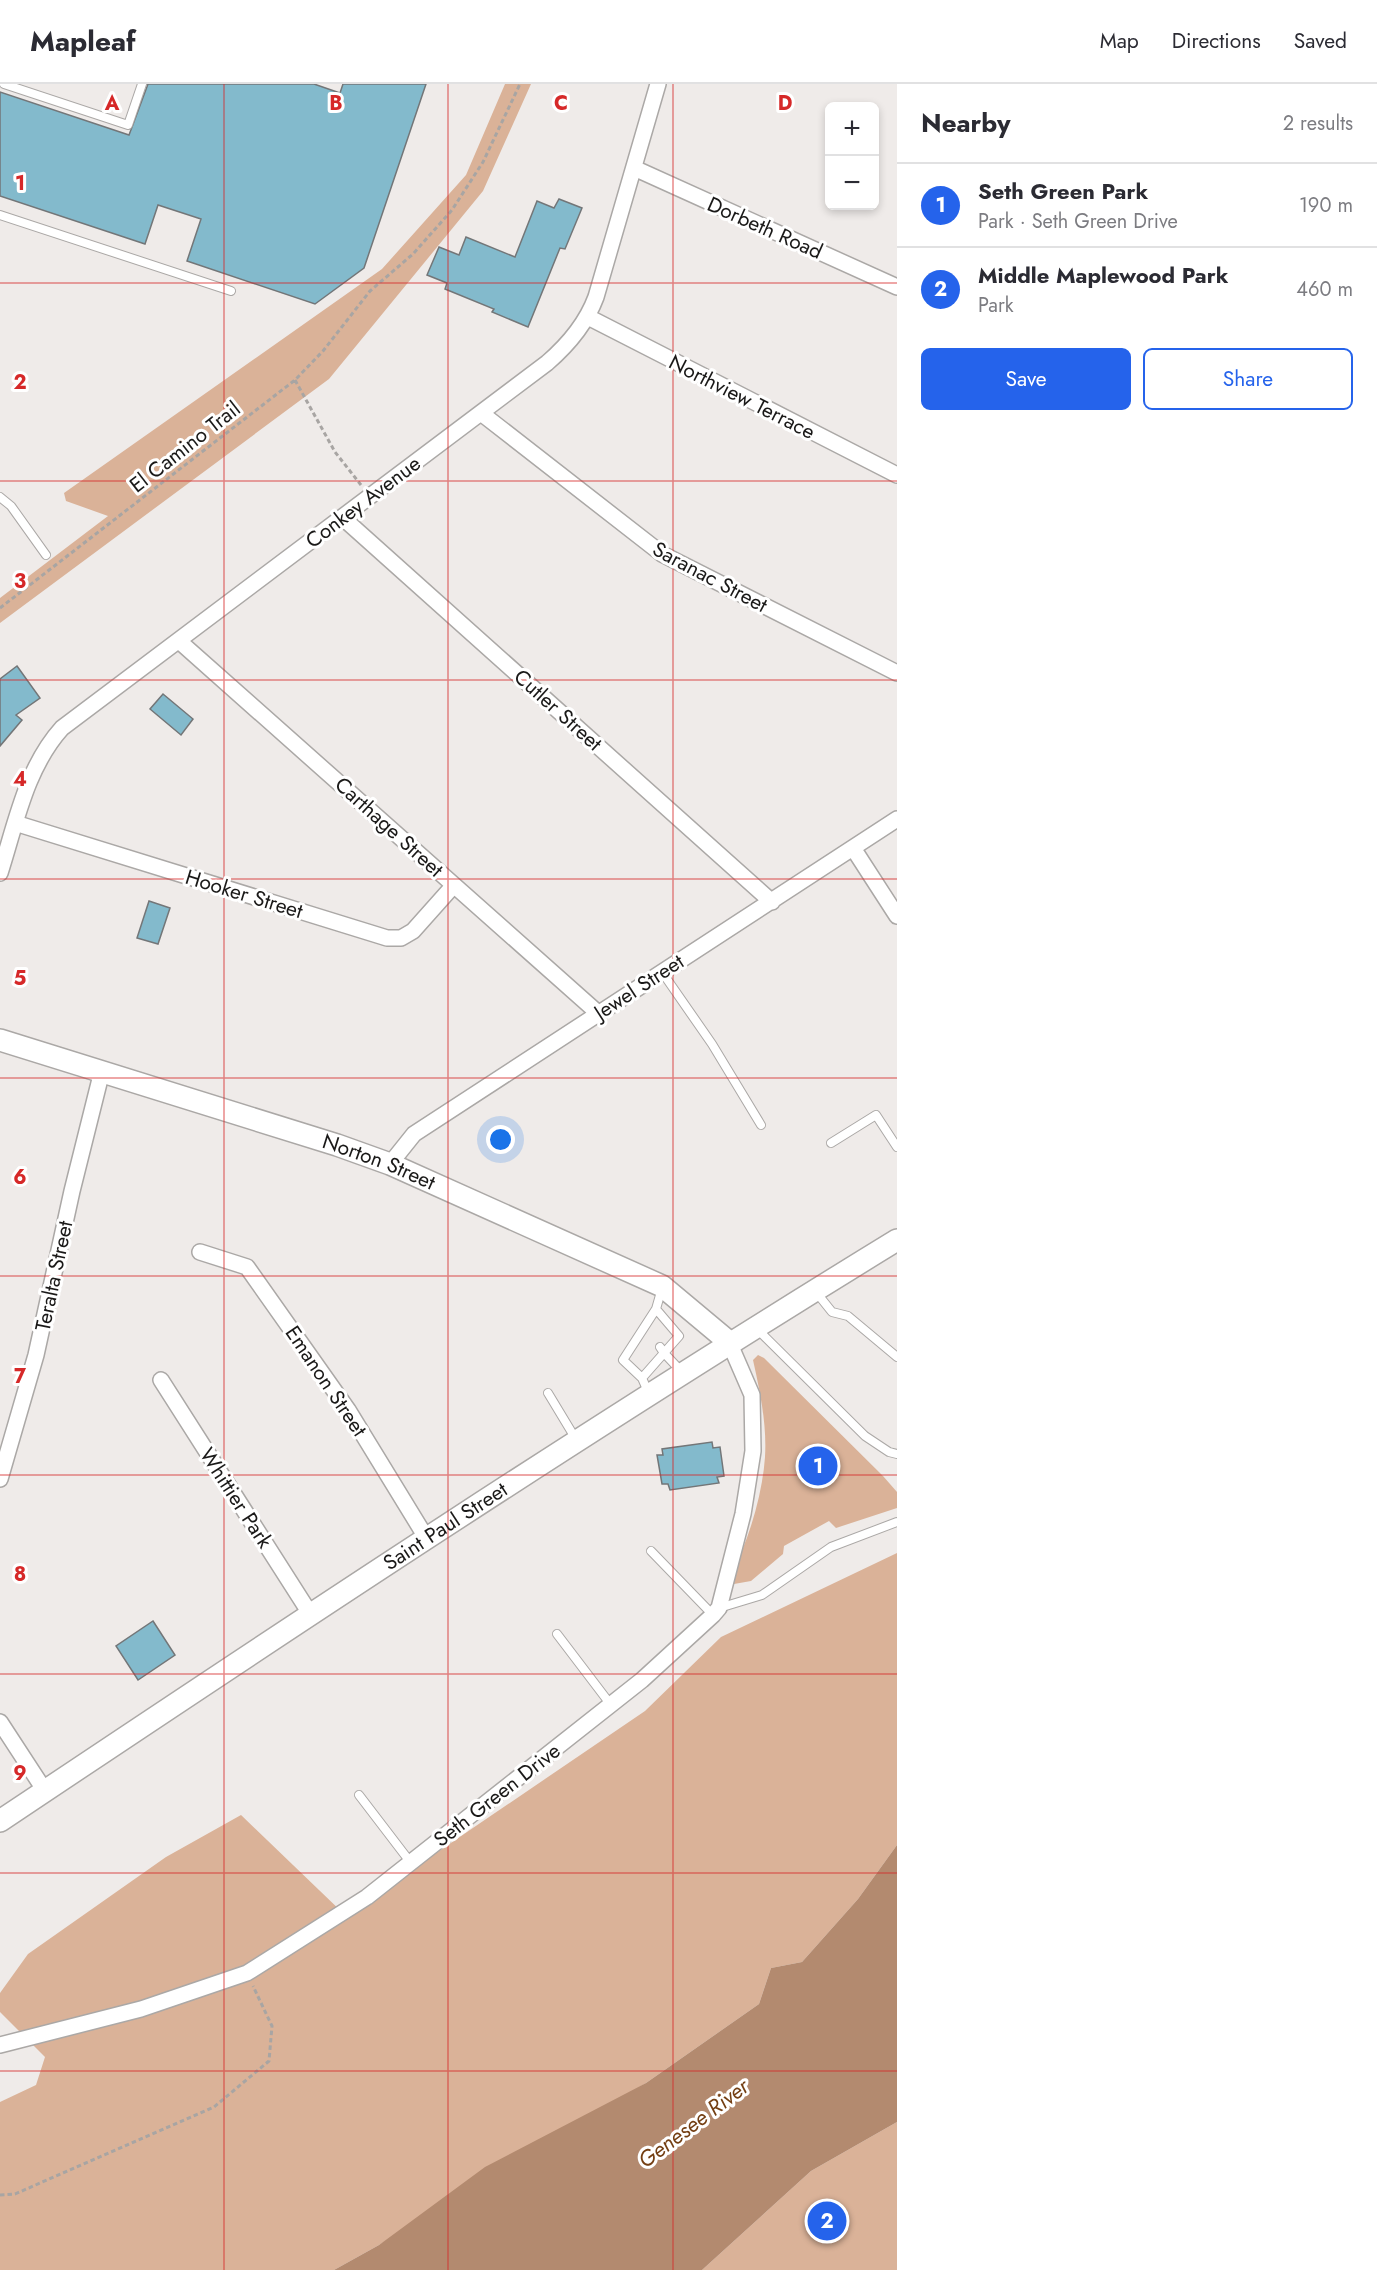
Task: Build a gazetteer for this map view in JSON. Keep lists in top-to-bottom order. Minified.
{"streets":{"main road":["Norton Street","Saint Paul Street"],"street":["Dorbeth Road","Northview Terrace","Conkey Avenue","Saranac Street","Cutler Street","Carthage Street","Hooker Street","Jewel Street","Teralta Street","Emanon Street","Whittier Park","Seth Green Drive"],"path":["El Camino Trail"]},"crossings":[["Dorbeth Road","Conkey Avenue"],["Northview Terrace","Conkey Avenue"],["Conkey Avenue","Saranac Street"],["Conkey Avenue","Cutler Street"],["Conkey Avenue","Carthage Street"],["Conkey Avenue","Hooker Street"],["Cutler Street","Jewel Street"],["Carthage Street","Hooker Street"],["Carthage Street","Jewel Street"],["Jewel Street","Norton Street"],["Norton Street","Teralta Street"],["Norton Street","Saint Paul Street"],["Emanon Street","Saint Paul Street"],["Whittier Park","Saint Paul Street"]],"water":["Genesee River"],"page":{"header":"Mapleaf","nav":["Map","Directions","Saved"],"heading":["Nearby","2 results"],"map_buttons":["+","−"],"list":[{"mark":"1","name":"Seth Green Park","note":"Park · Seth Green Drive","value":"190 m"},{"mark":"2","name":"Middle Maplewood Park","note":"Park","value":"460 m"}],"buttons":["Save","Share"],"pins":["1","2"]},"grid":{"columns":["A","B","C","D"],"rows":["1","2","3","4","5","6","7","8","9"]}}
